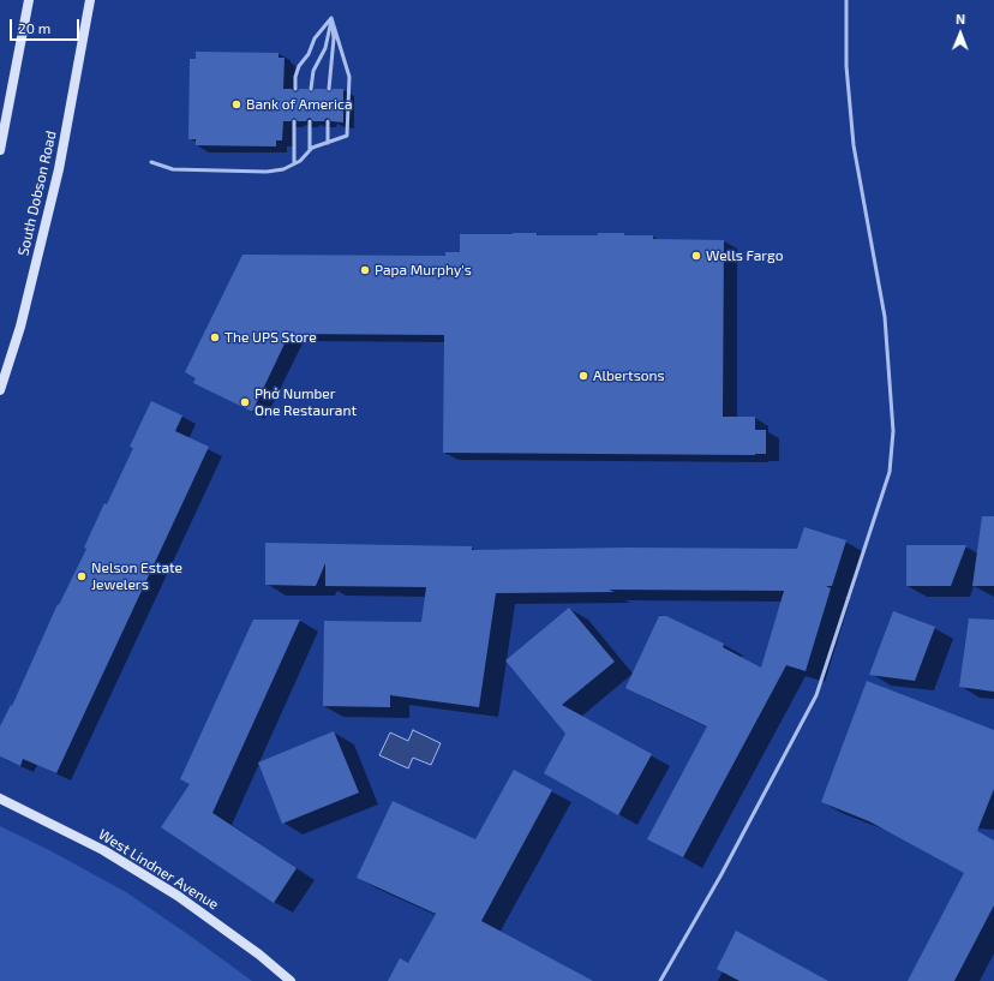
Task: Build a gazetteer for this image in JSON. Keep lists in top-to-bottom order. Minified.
{"streets":{"main road":["South Dobson Road","West Lindner Avenue"]},"places":["Bank of America","Wells Fargo","Papa Murphy's","The UPS Store","Albertsons","Phở Number One Restaurant","Nelson Estate Jewelers"],"scale_bar":"20 m","north":"top"}
